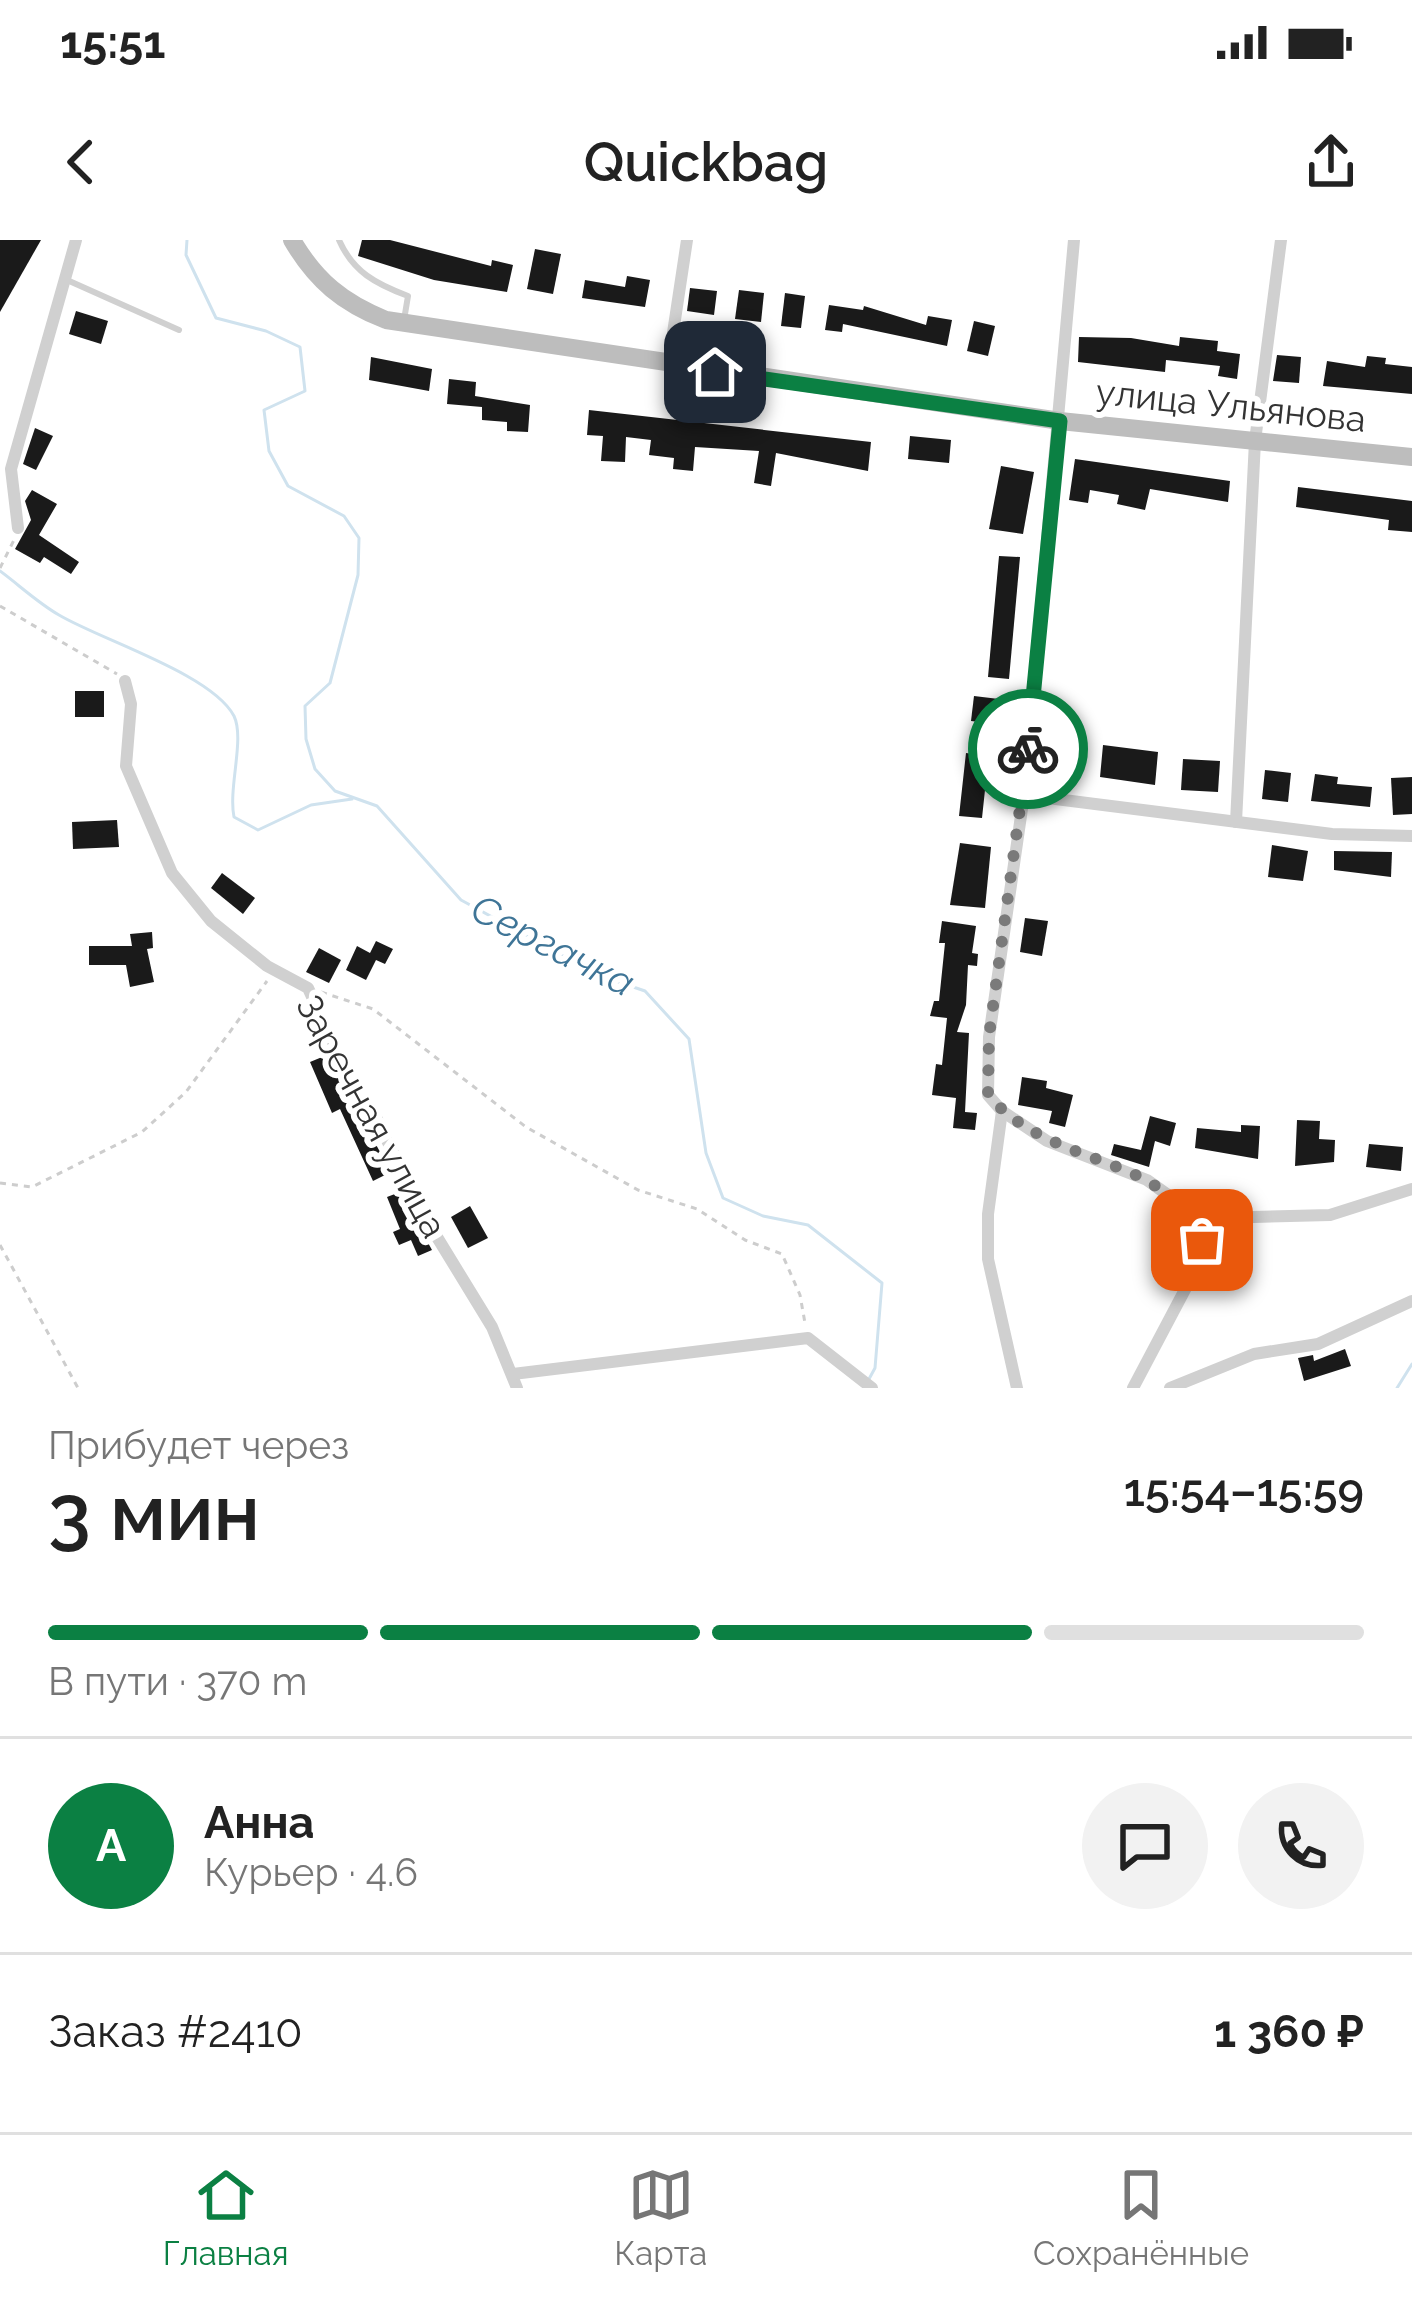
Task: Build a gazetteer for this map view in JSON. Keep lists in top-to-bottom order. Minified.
{"streets":{"main road":["улица Ульянова"],"street":["Заречная улица"]},"water":["Сергачка"],"page":{"status":"15:51","header":"Quickbag","heading":["3 мин","Прибудет через","15:54–15:59"],"panel":["Анна","Курьер · 4.6","Заказ #2410","1 360 ₽"],"bar":"В пути · 370 m","round":"А","tabs":["Главная","Карта","Сохранённые"]}}
